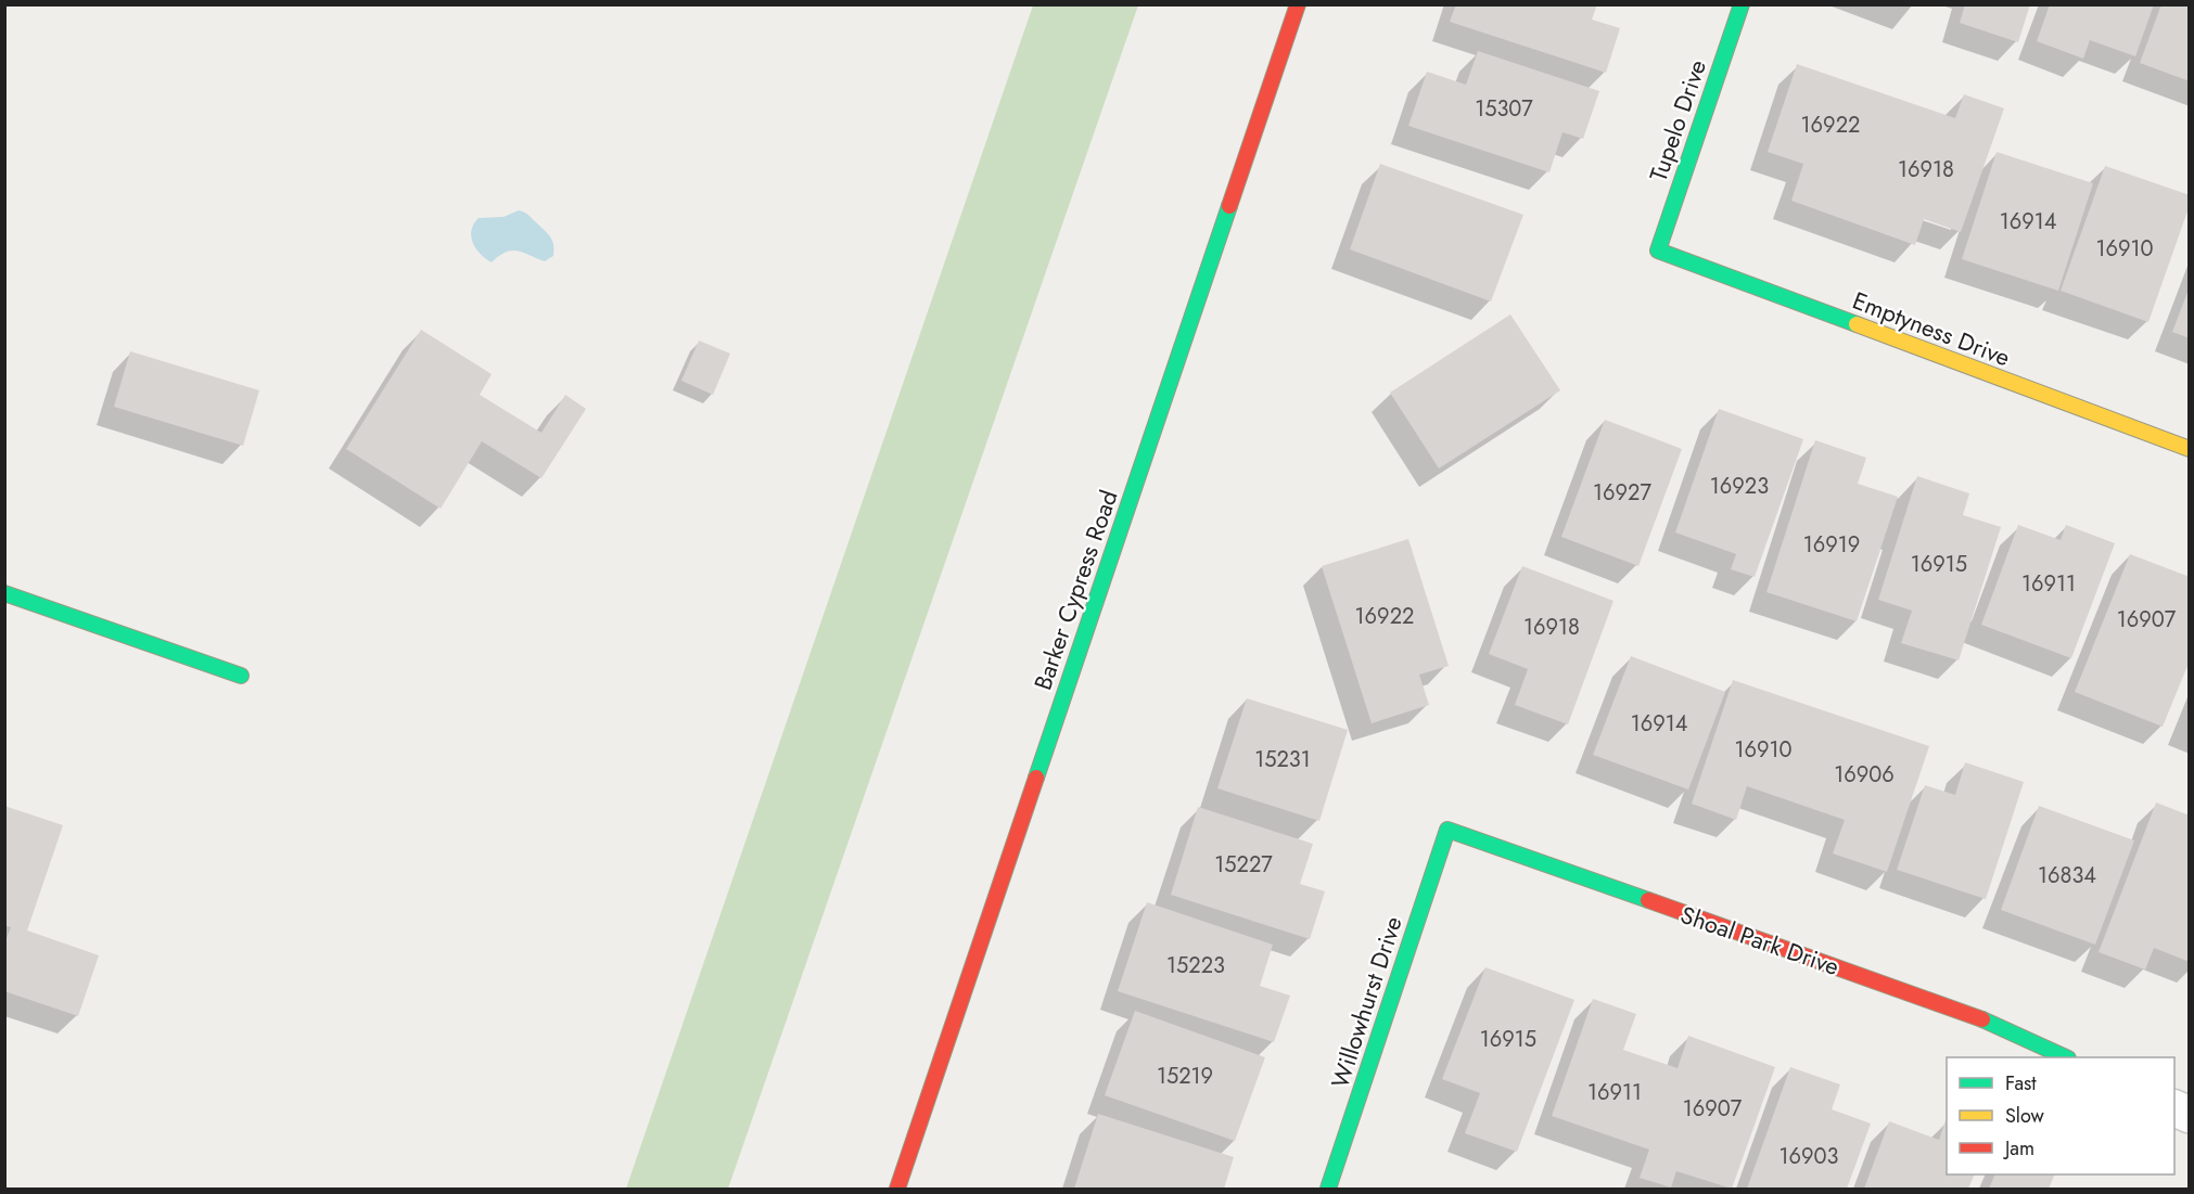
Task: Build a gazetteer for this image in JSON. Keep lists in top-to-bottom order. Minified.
{"streets":{"street":["Tupelo Drive","Emptyness Drive","Barker Cypress Road","Shoal Park Drive","Willowhurst Drive"]},"crossings":[["Tupelo Drive","Emptyness Drive"],["Shoal Park Drive","Willowhurst Drive"]],"house_numbers":["15307","16922","16918","16914","16910","16923","16927","16919","16915","16911","16922","16907","16918","16914","16910","15231","16906","15227","16834","15223","16915","15219","16911","16907","16903"],"legend":["Fast","Slow","Jam"]}
